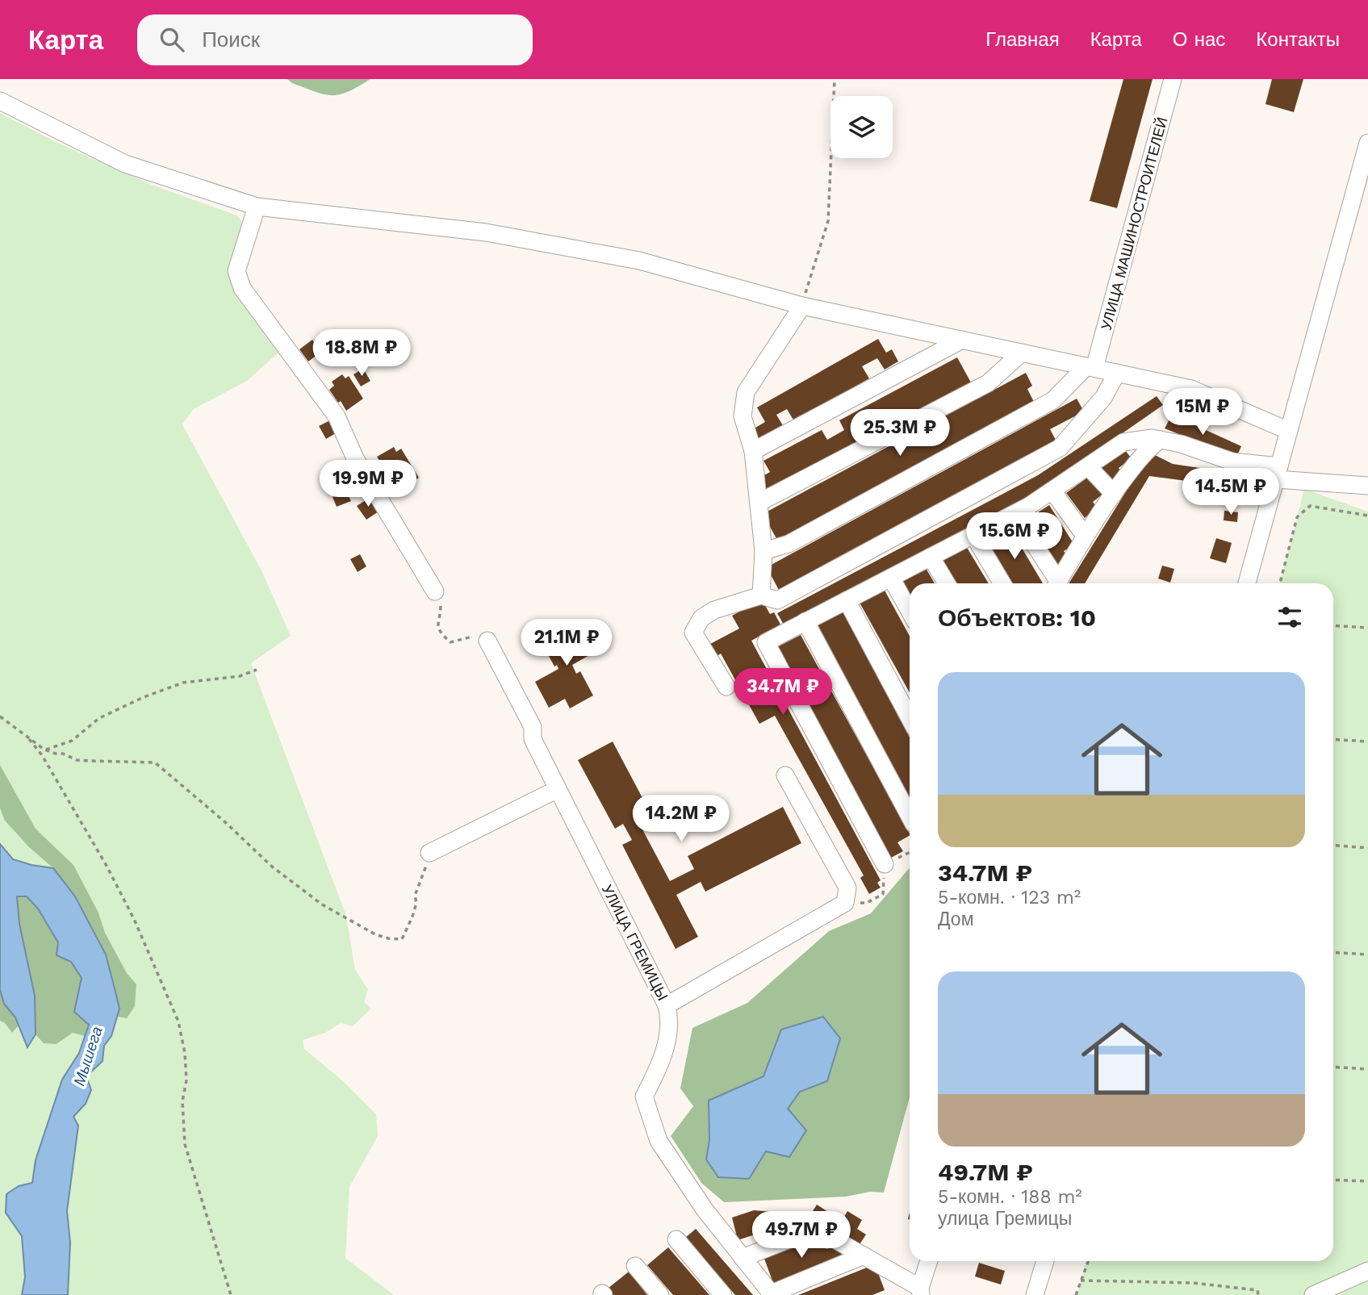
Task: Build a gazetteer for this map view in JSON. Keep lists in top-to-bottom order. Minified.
{"streets":{"street":["УЛИЦА МАШИНОСТРОИТЕЛЕЙ","УЛИЦА ГРЕМИЦЫ"]},"water":["Мышега"],"page":{"header":"Карта","search":"Поиск","nav":["Главная","Карта","О нас","Контакты"],"price":["18.8M ₽","15M ₽","25.3M ₽","19.9M ₽","14.5M ₽","15.6M ₽","21.1M ₽","34.7M ₽","14.2M ₽","49.7M ₽"],"heading":"Объектов: 10","list":[{"name":"34.7M ₽","note":"5-комн. · 123 m² · Дом"},{"name":"49.7M ₽","note":"5-комн. · 188 m² · улица Гремицы"}]}}
